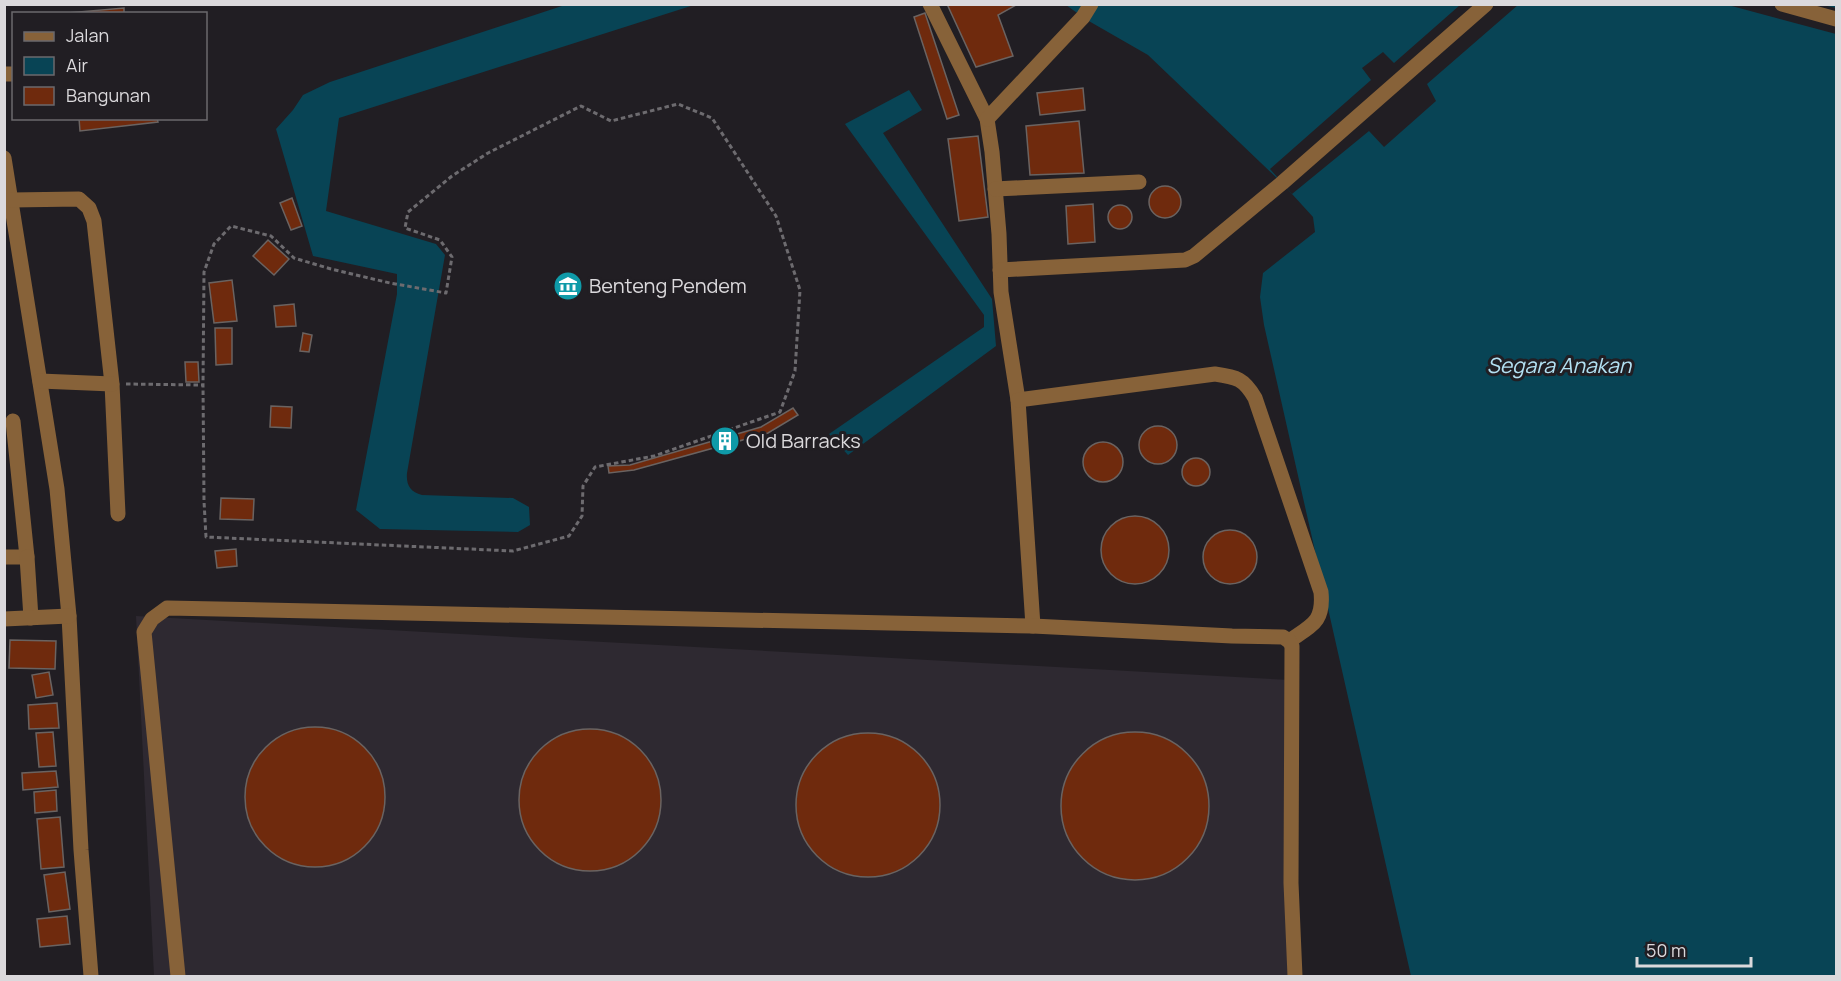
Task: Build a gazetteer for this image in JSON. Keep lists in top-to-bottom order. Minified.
{"water":["Segara Anakan"],"places":{"museum":["Benteng Pendem"],"building":["Old Barracks"]},"legend":["Jalan","Air","Bangunan"],"scale_bar":"50 m"}
